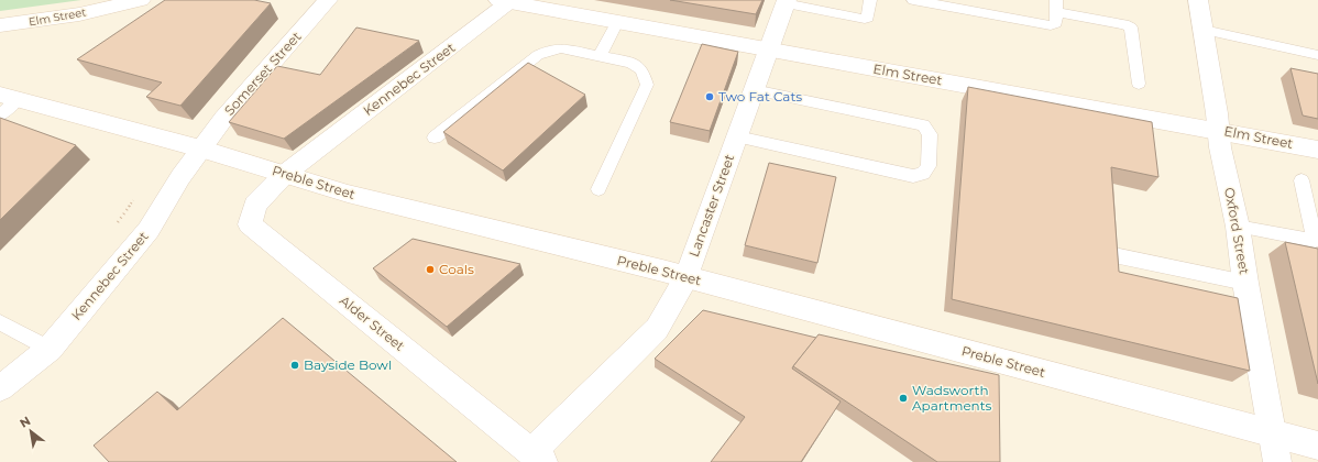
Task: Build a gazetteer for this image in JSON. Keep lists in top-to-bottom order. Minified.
{"streets":{"street":["Elm Street","Somerset Street","Kennebec Street","Preble Street","Lancaster Street","Oxford Street","Alder Street"]},"crossings":[["Elm Street","Kennebec Street"],["Elm Street","Lancaster Street"],["Elm Street","Oxford Street"],["Somerset Street","Kennebec Street"],["Somerset Street","Preble Street"],["Kennebec Street","Preble Street"],["Kennebec Street","Alder Street"],["Preble Street","Lancaster Street"],["Preble Street","Oxford Street"],["Preble Street","Alder Street"],["Lancaster Street","Alder Street"]],"places":["Two Fat Cats","Coals","Bayside Bowl","Wadsworth Apartments"],"north":"top left"}
